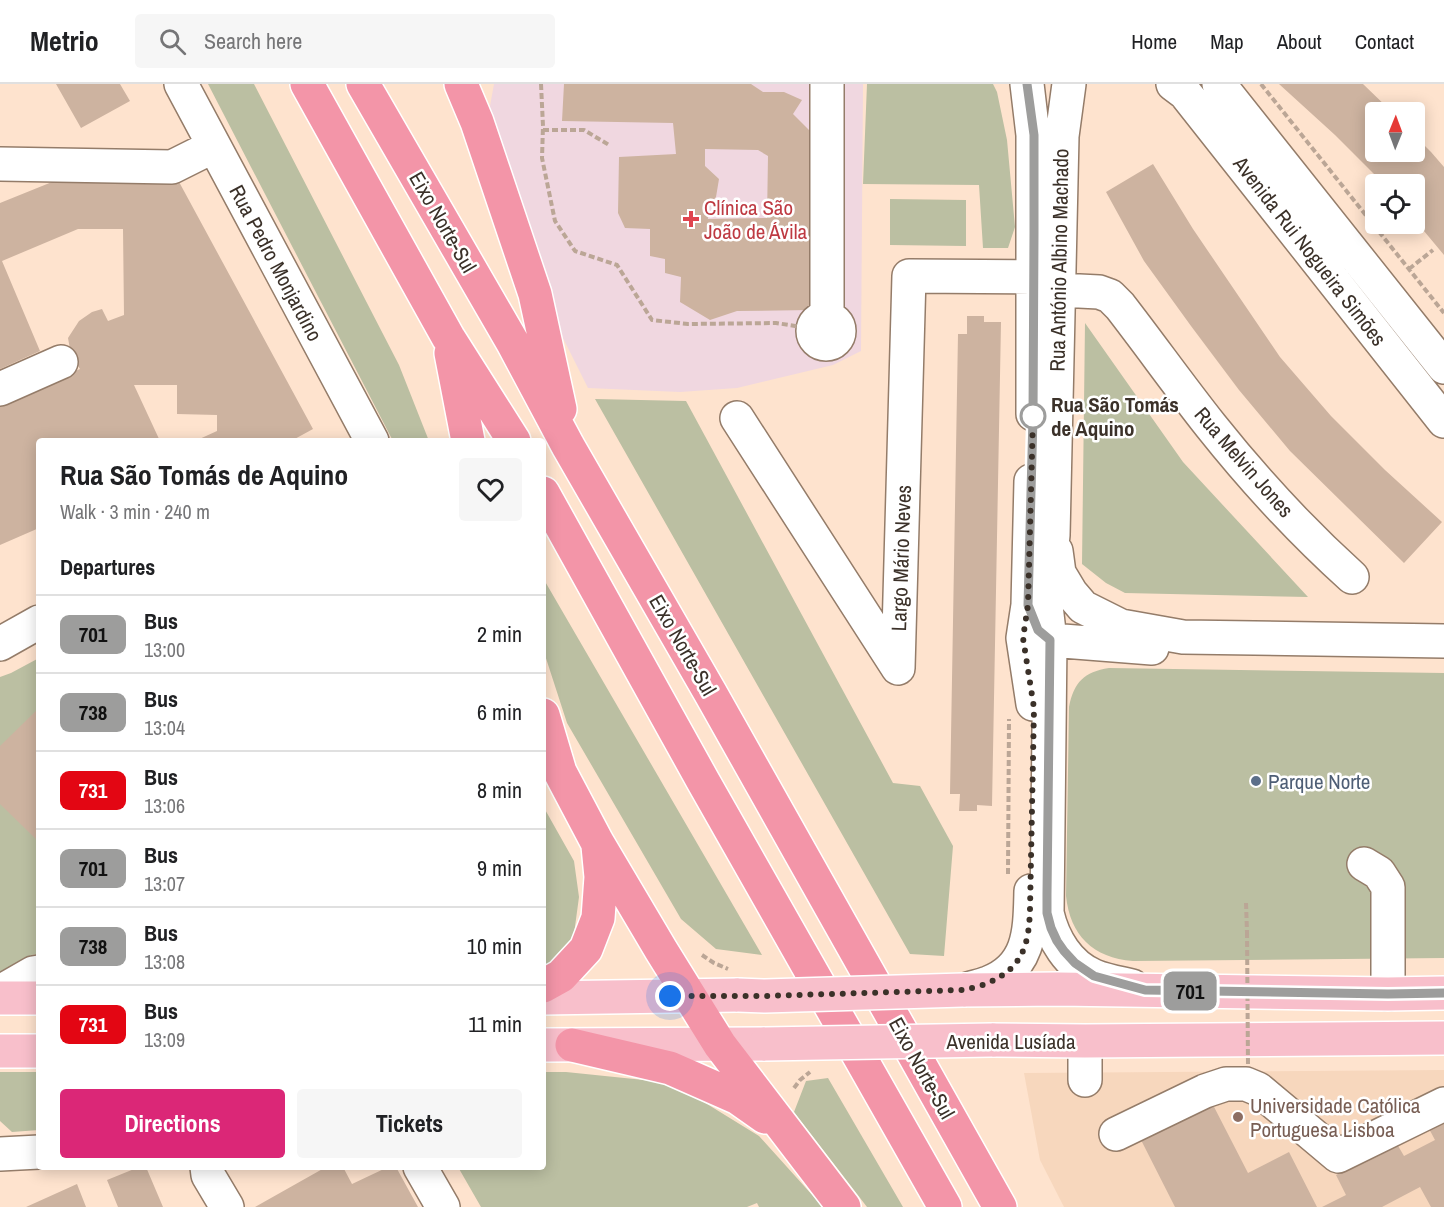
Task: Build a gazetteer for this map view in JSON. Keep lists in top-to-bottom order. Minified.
{"streets":{"highway":["Eixo Norte-Sul"],"main road":["Avenida Lusíada"],"street":["Avenida Rui Nogueira Simões","Rua António Albino Machado","Rua Pedro Monjardino","Rua Melvin Jones","Largo Mário Neves"]},"crossings":[["Rua António Albino Machado","Rua Melvin Jones"],["Rua António Albino Machado","Largo Mário Neves"],["Rua Melvin Jones","Largo Mário Neves"]],"places":{"health":["Clínica São João de Ávila"],"other":["Rua São Tomás de Aquino","Parque Norte","Universidade Católica Portuguesa Lisboa"]},"lines":["bus line 701"],"north":"top","page":{"header":"Metrio","search":"Search here","nav":["Home","Map","About","Contact"],"on_map":"701","heading":[["Rua São Tomás de Aquino","Walk · 3 min · 240 m"],"Departures"],"list":[{"mark":"701","name":"Bus","note":"13:00","value":"2 min"},{"mark":"738","name":"Bus","note":"13:04","value":"6 min"},{"mark":"731","name":"Bus","note":"13:06","value":"8 min"},{"mark":"701","name":"Bus","note":"13:07","value":"9 min"},{"mark":"738","name":"Bus","note":"13:08","value":"10 min"},{"mark":"731","name":"Bus","note":"13:09","value":"11 min"}],"buttons":["Directions","Tickets"]}}
